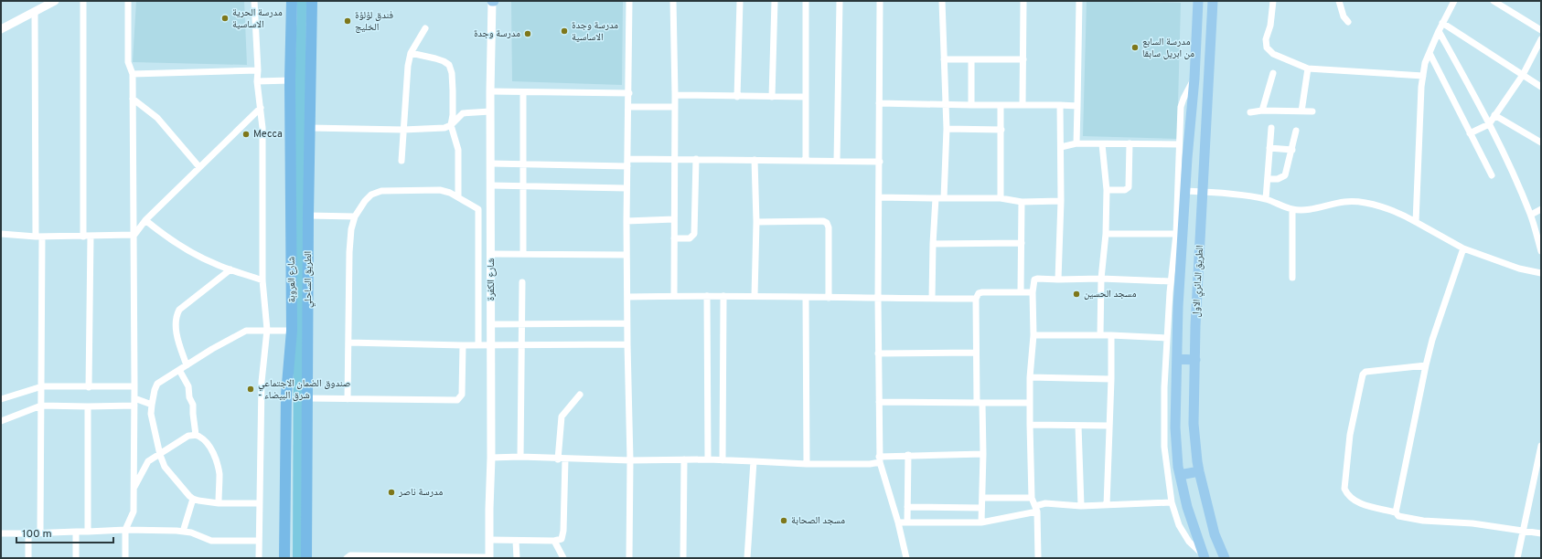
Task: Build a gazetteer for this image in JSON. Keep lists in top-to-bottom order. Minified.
{"streets":{"highway":["شارع العروبة","الطريق الساحلي"],"main road":["الطريق الدائري الاول"],"street":["شارع الكفرة"]},"places":["مدرسة الحرية الاساسية","فندق لؤلؤة الخليج","مدرسة وجدة الاساسية","مدرسة وجدة","مدرسة السابع من ابريل سابقا","Mecca","مسجد الحسين","صندوق الضمان الاجتماعي - شرق البيضاء","مدرسة ناصر","مسجد الصحابة"],"scale_bar":"100 m"}
